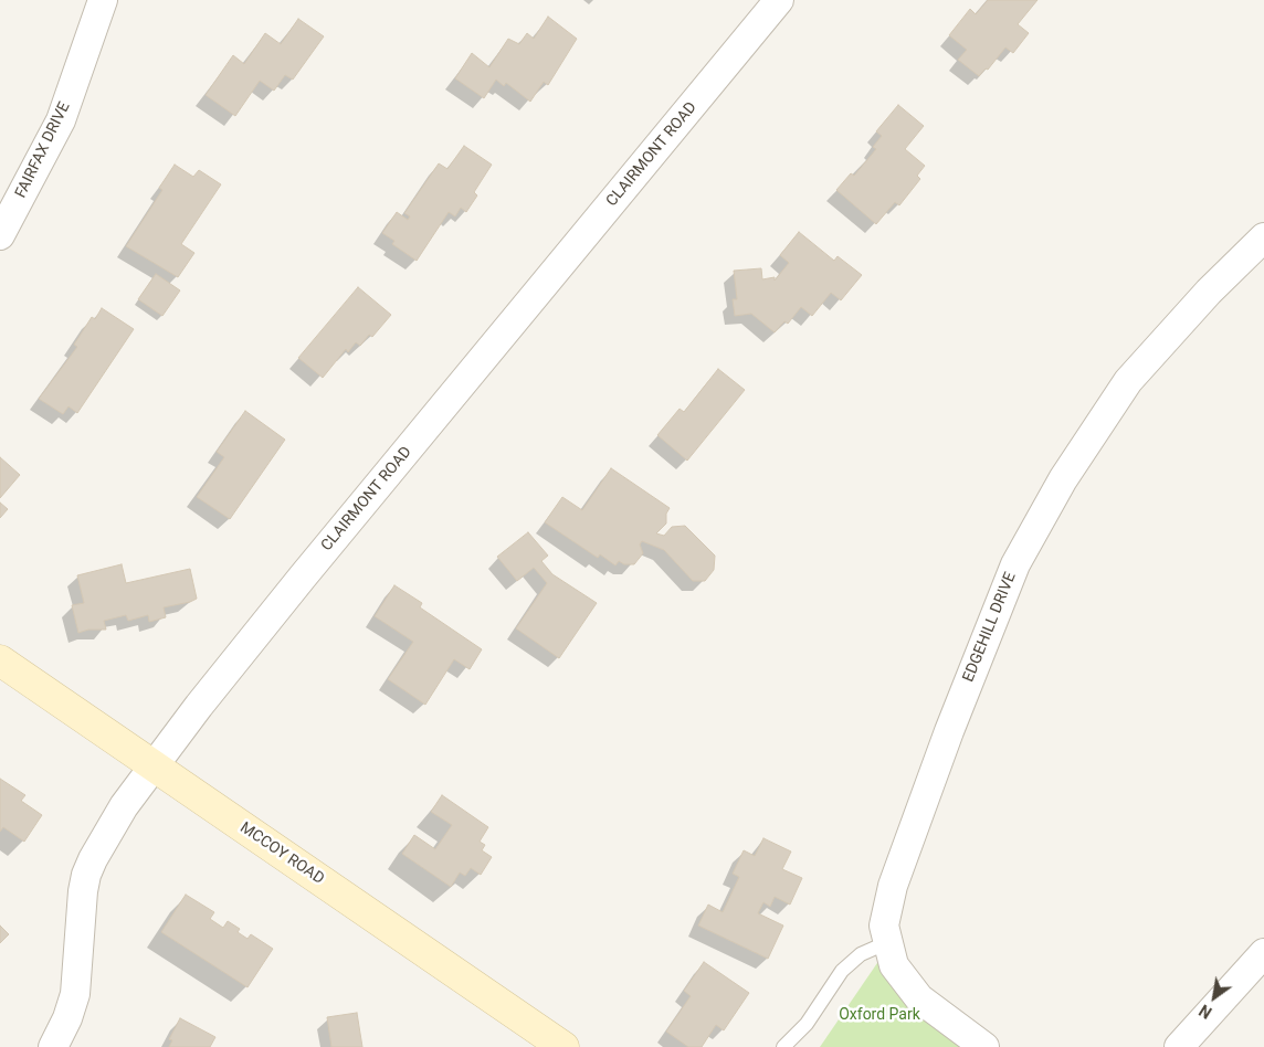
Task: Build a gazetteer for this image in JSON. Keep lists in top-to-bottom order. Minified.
{"streets":{"main road":["MCCOY ROAD"],"street":["FAIRFAX DRIVE","CLAIRMONT ROAD","EDGEHILL DRIVE"]},"crossings":[["CLAIRMONT ROAD","MCCOY ROAD"]],"parks":["Oxford Park"],"north":"bottom left"}
